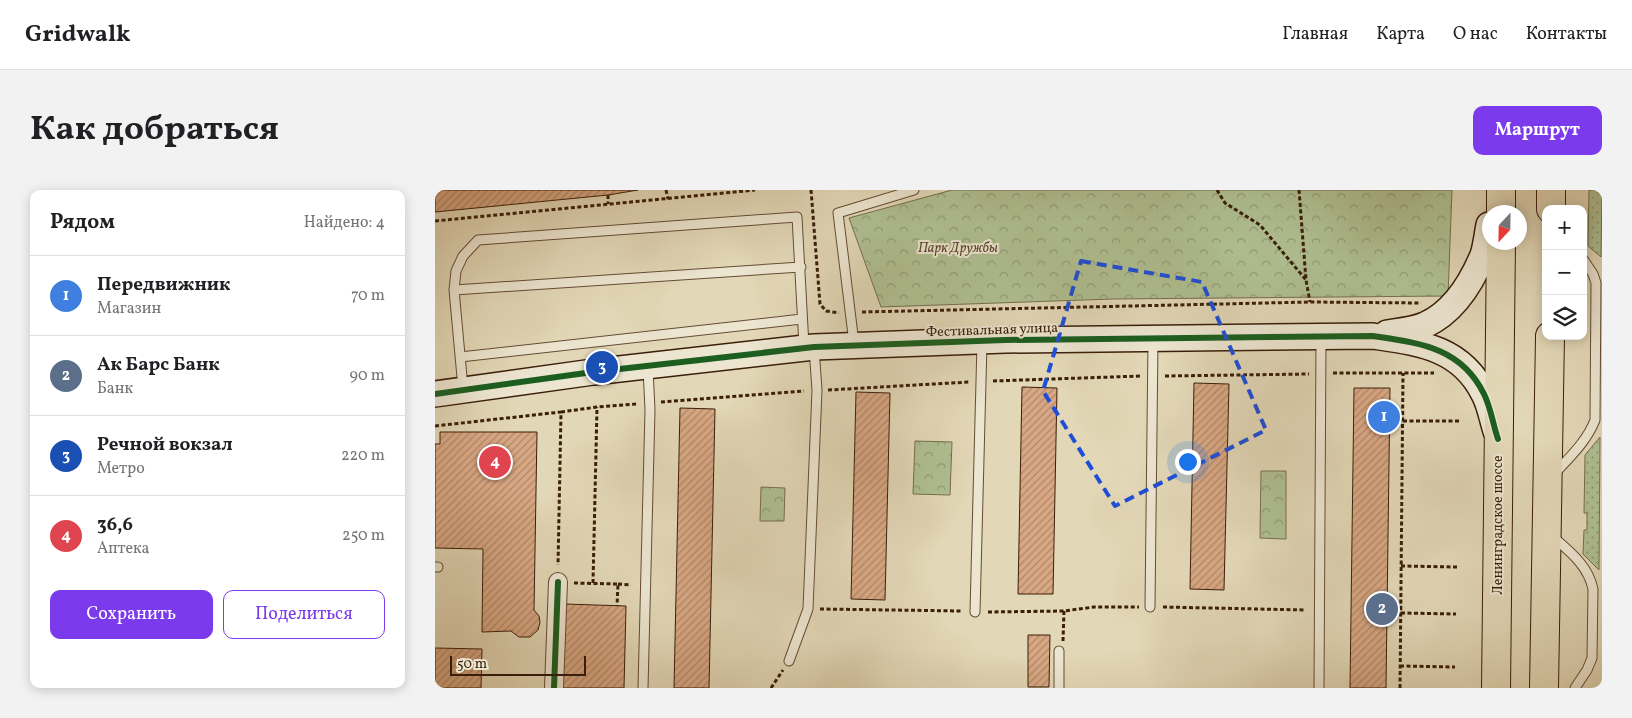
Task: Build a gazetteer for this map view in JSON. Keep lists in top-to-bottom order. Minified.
{"streets":{"main road":["Ленинградское шоссе"],"street":["Фестивальная улица"]},"crossings":[["Фестивальная улица","Ленинградское шоссе"]],"parks":["Парк Дружбы"],"scale_bar":"50 m","north":"bottom","page":{"header":"Gridwalk","nav":["Главная","Карта","О нас","Контакты"],"title":"Как добраться","buttons":["Маршрут",["Сохранить","Поделиться"]],"heading":["Рядом","Найдено: 4"],"map_buttons":["+","−"],"list":[{"mark":"1","name":"Передвижник","note":"Магазин","value":"70 m"},{"mark":"2","name":"Ак Барс Банк","note":"Банк","value":"90 m"},{"mark":"3","name":"Речной вокзал","note":"Метро","value":"220 m"},{"mark":"4","name":"36,6","note":"Аптека","value":"250 m"}],"pins":["3","1","4","2"],"scale":"50 m"}}
